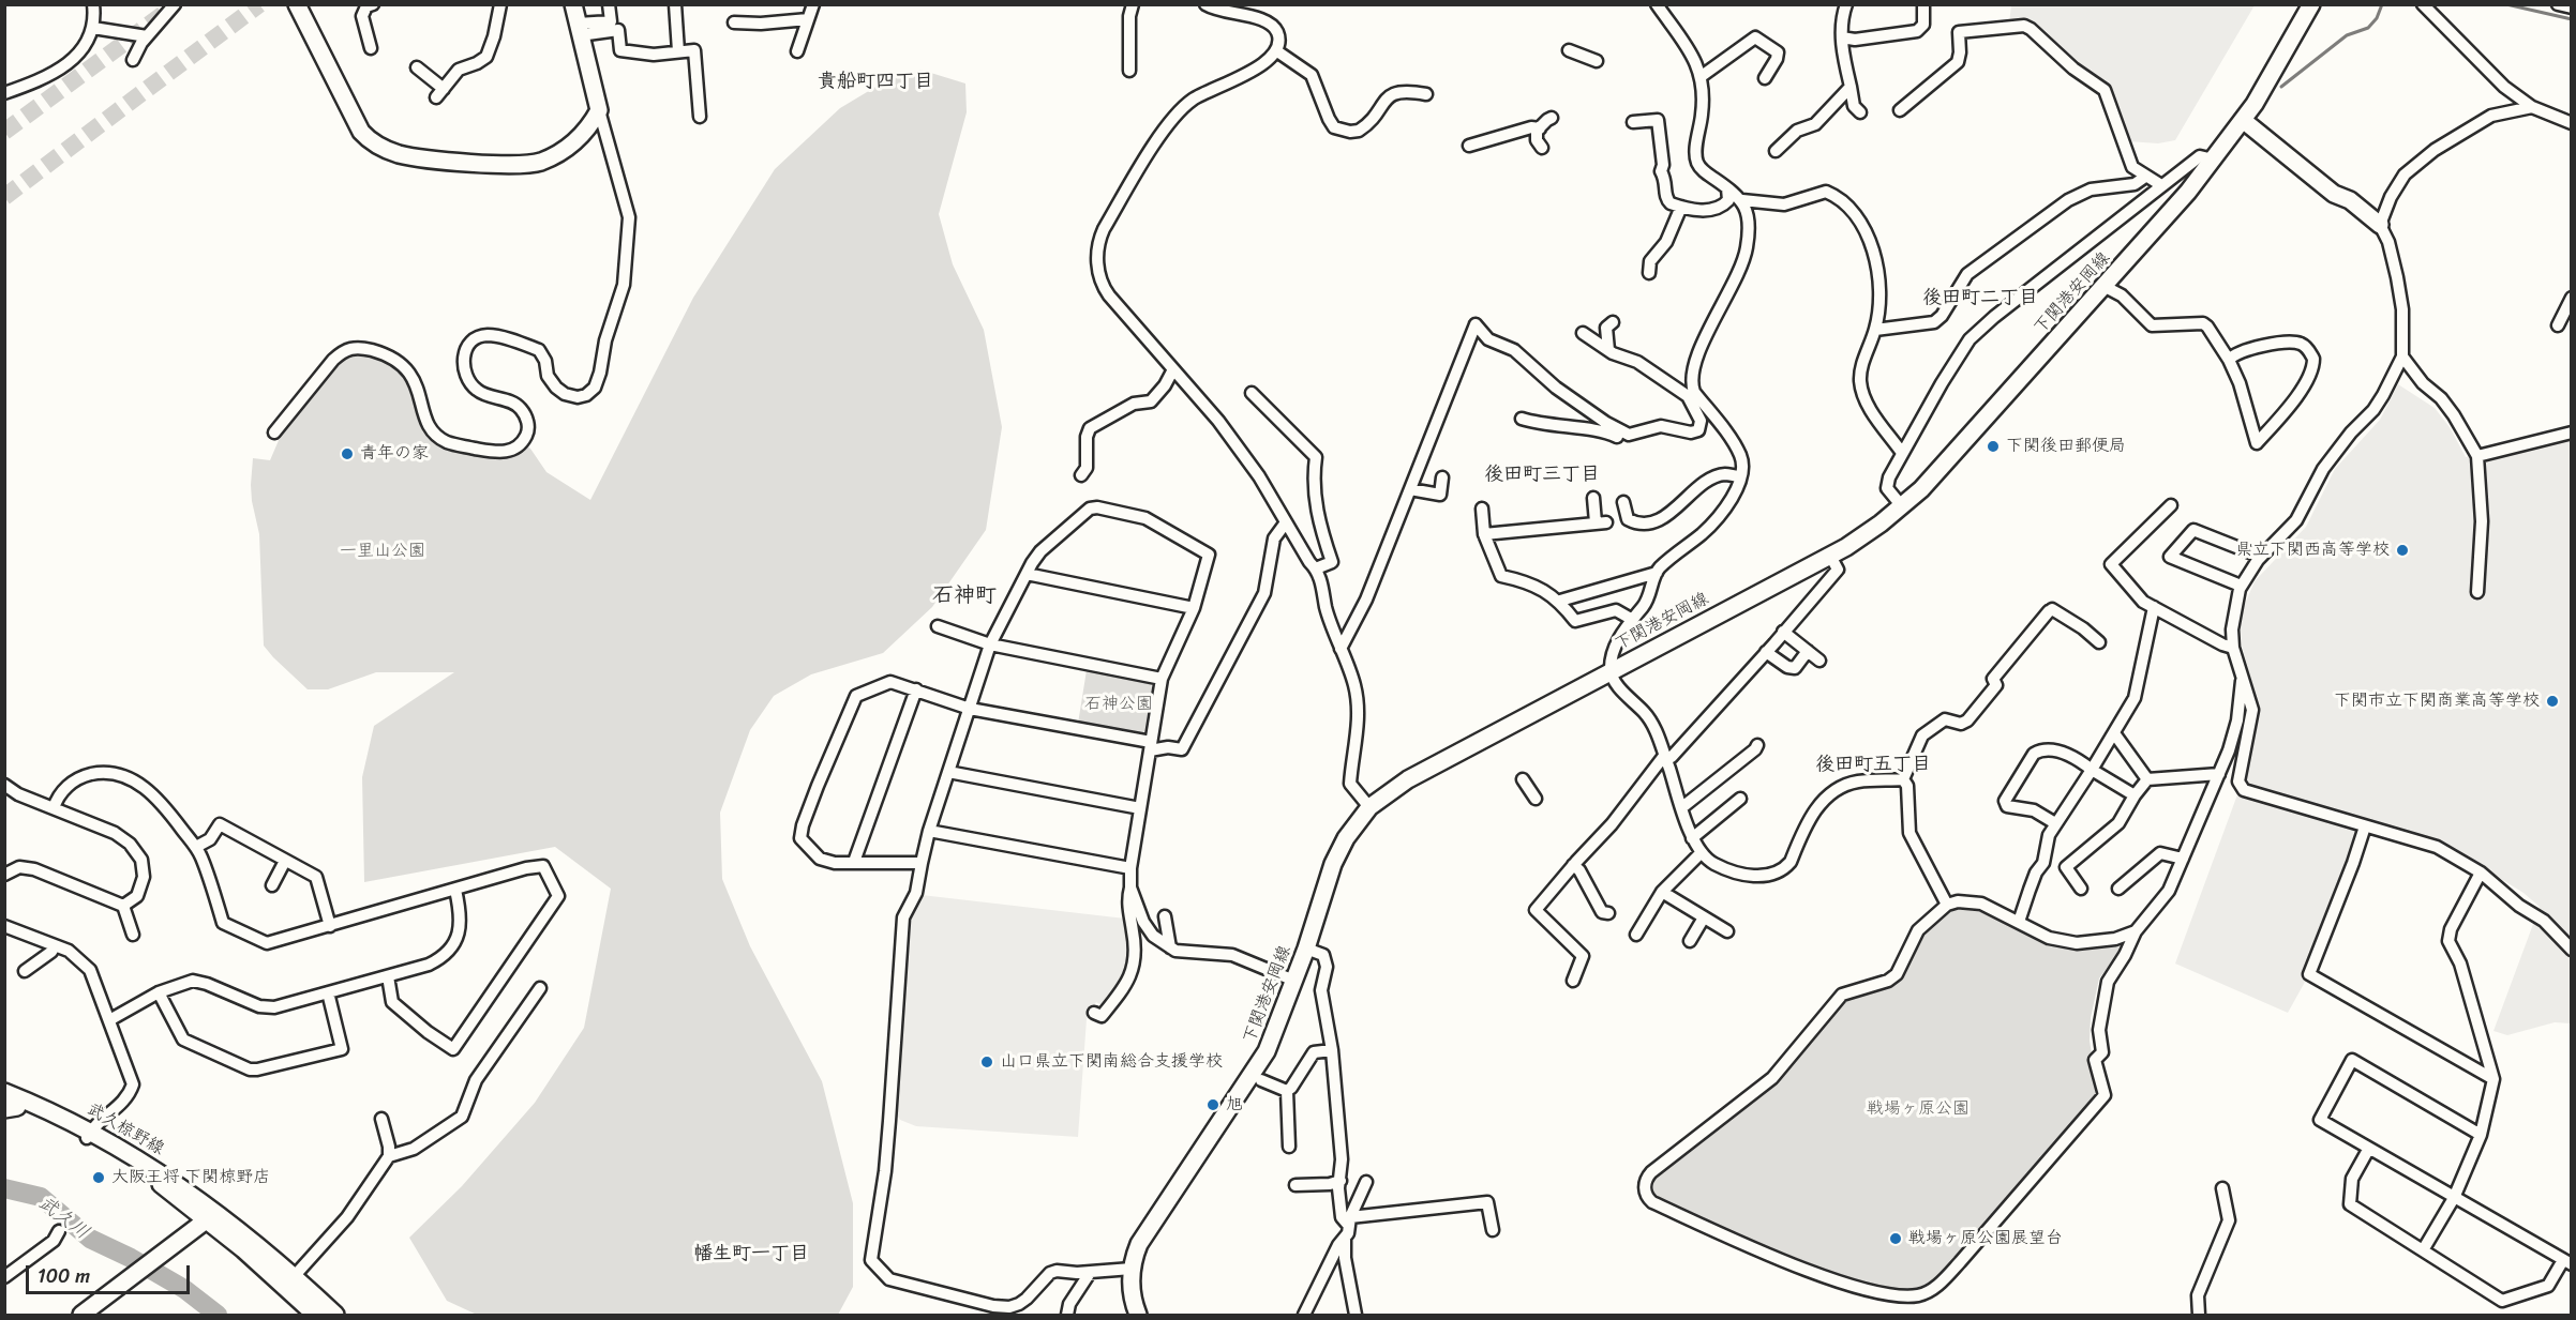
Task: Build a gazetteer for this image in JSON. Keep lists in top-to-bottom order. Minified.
{"streets":{"main road":["下関港安岡線","武久椋野線"]},"districts":["貴船町四丁目","後田町二丁目","後田町三丁目","石神町","後田町五丁目","幡生町一丁目"],"water":["武久川"],"parks":["一里山公園","石神公園","戦場ヶ原公園"],"places":["下関後田郵便局","青年の家","県立下関西高等学校","下関市立下関商業高等学校","山口県立下関南総合支援学校","旭","大阪王将 下関椋野店","戦場ヶ原公園展望台"],"scale_bar":"100 m"}
